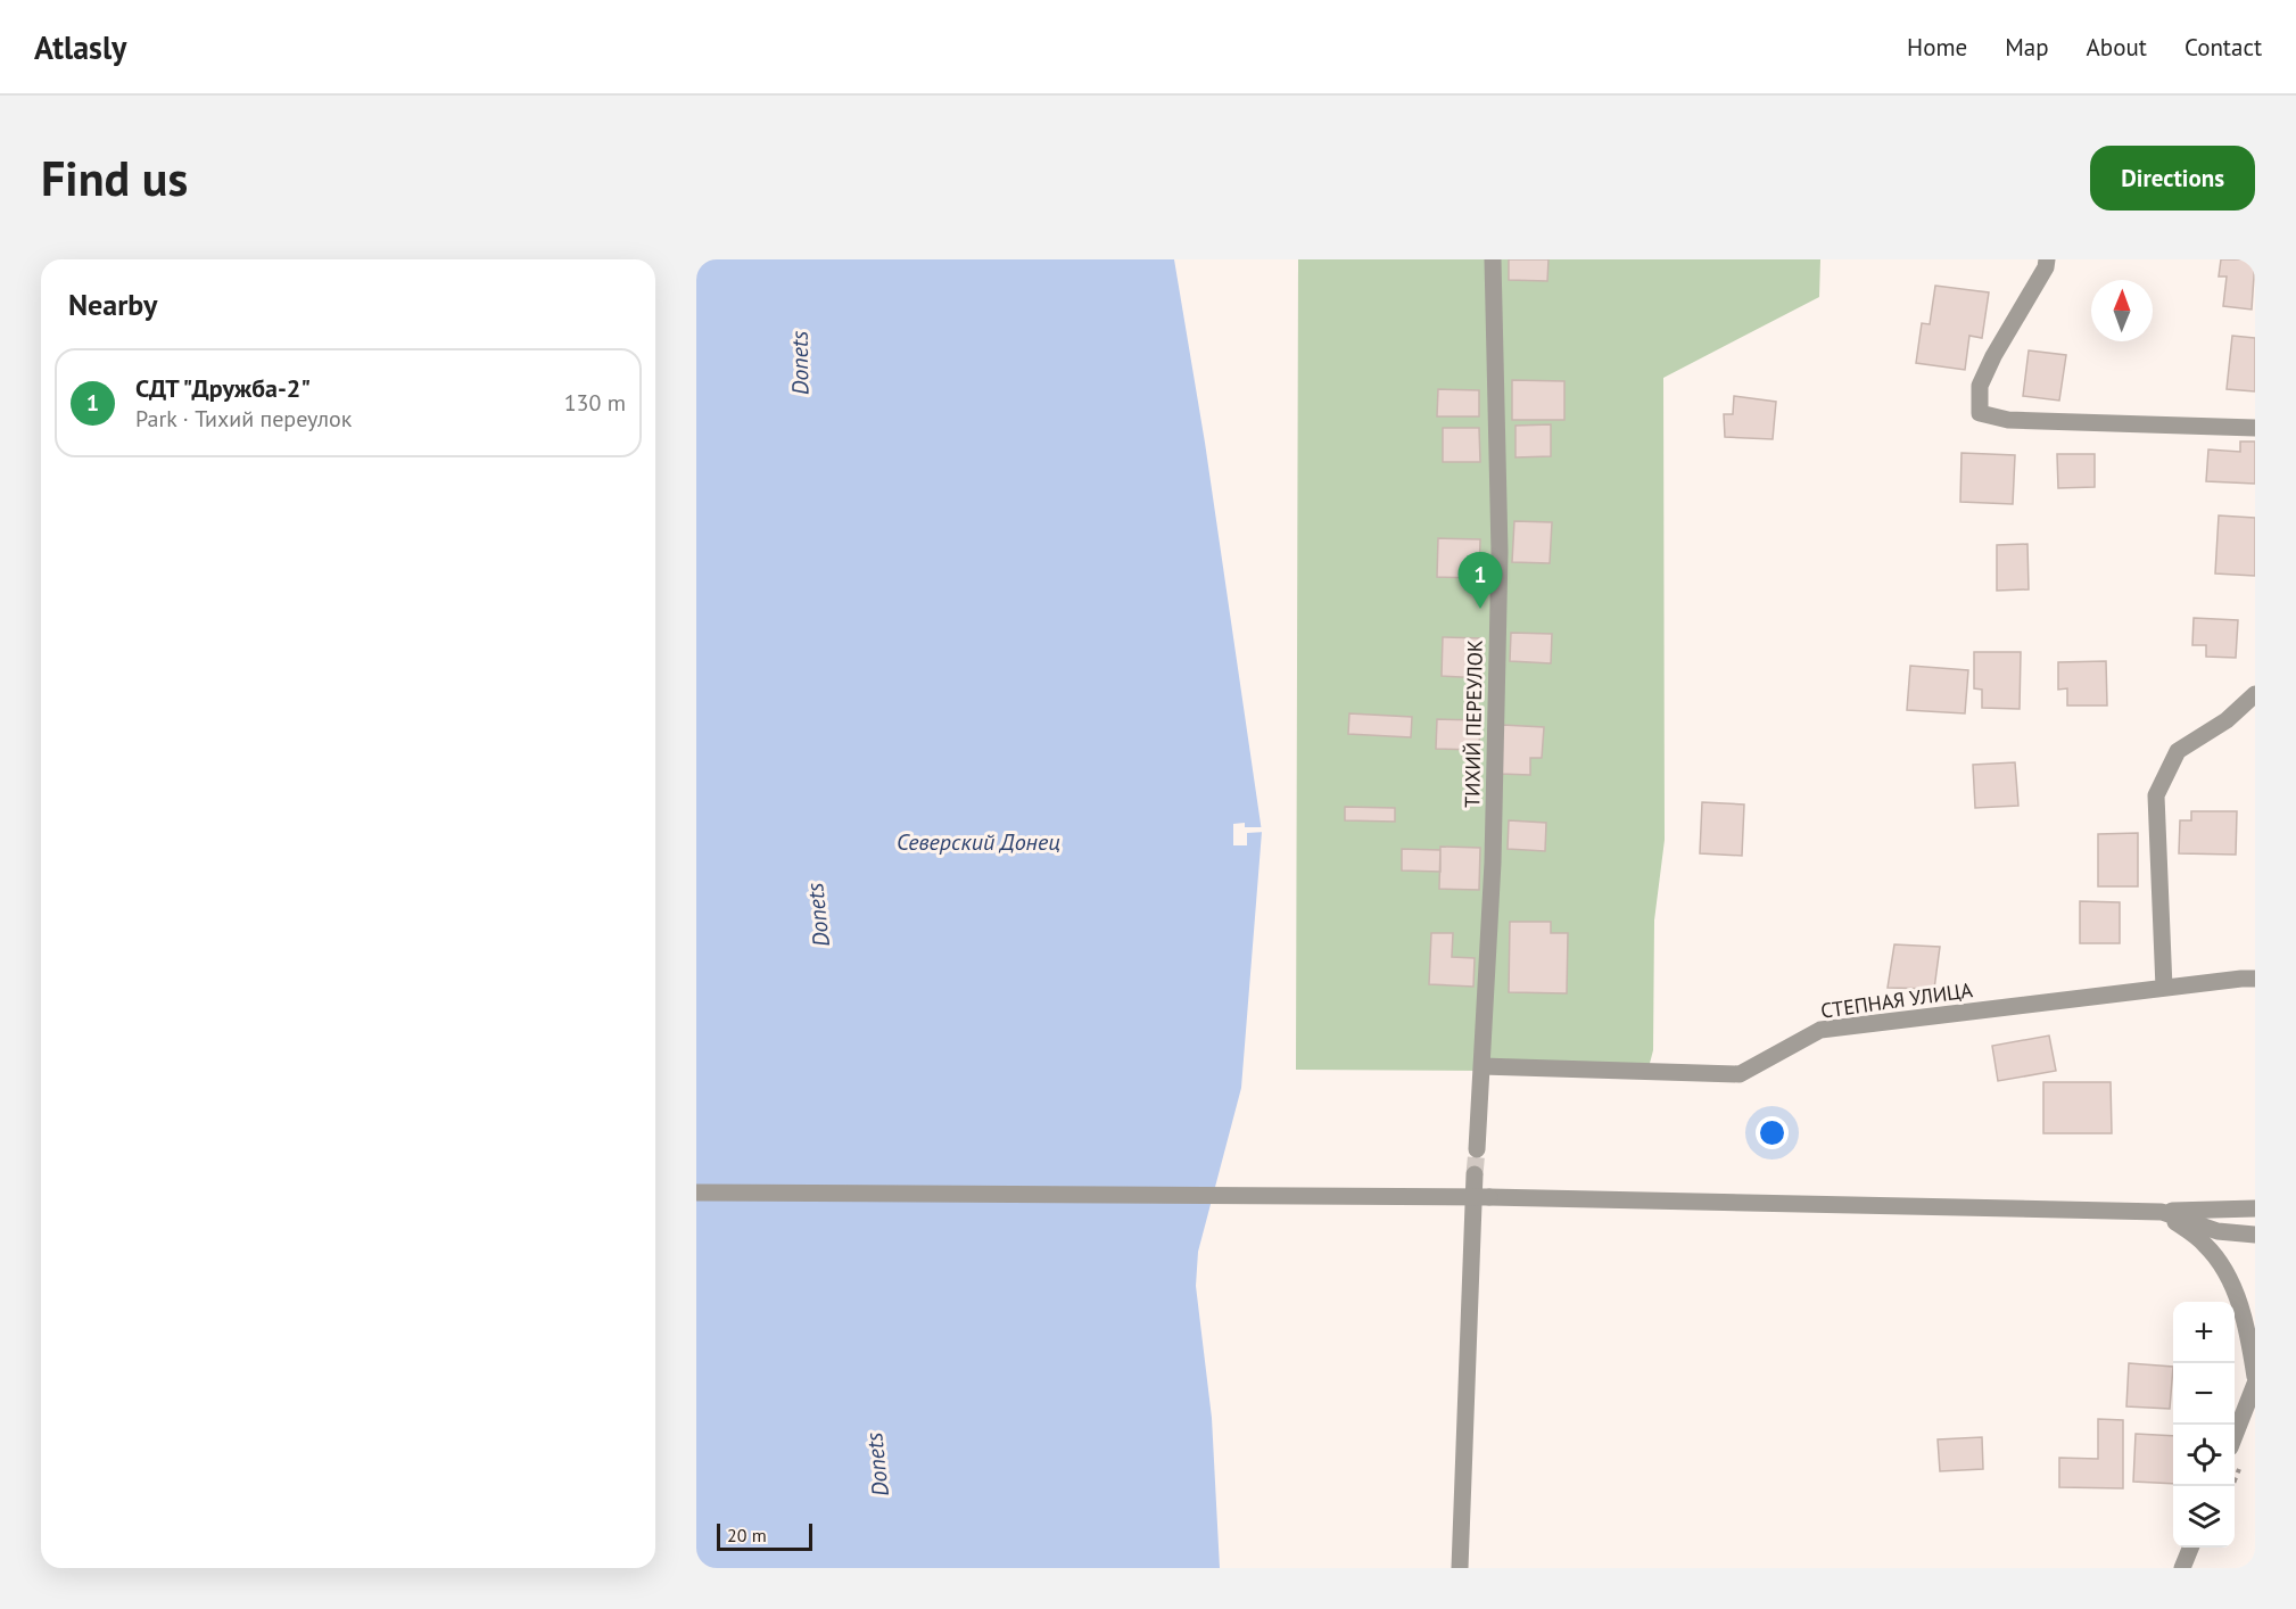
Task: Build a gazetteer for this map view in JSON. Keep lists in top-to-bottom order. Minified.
{"streets":{"street":["ТИХИЙ ПЕРЕУЛОК","СТЕПНАЯ УЛИЦА"]},"crossings":[["ТИХИЙ ПЕРЕУЛОК","СТЕПНАЯ УЛИЦА"]],"water":["Donets","Северский Донец"],"scale_bar":"20 m","north":"top","page":{"header":"Atlasly","nav":["Home","Map","About","Contact"],"buttons":"Directions","title":"Find us","heading":"Nearby","list":[{"mark":"1","name":"СДТ \"Дружба-2\"","note":"Park · Тихий переулок","value":"130 m"}],"pins":"1","map_buttons":["+","−"],"scale":"20 m"}}
